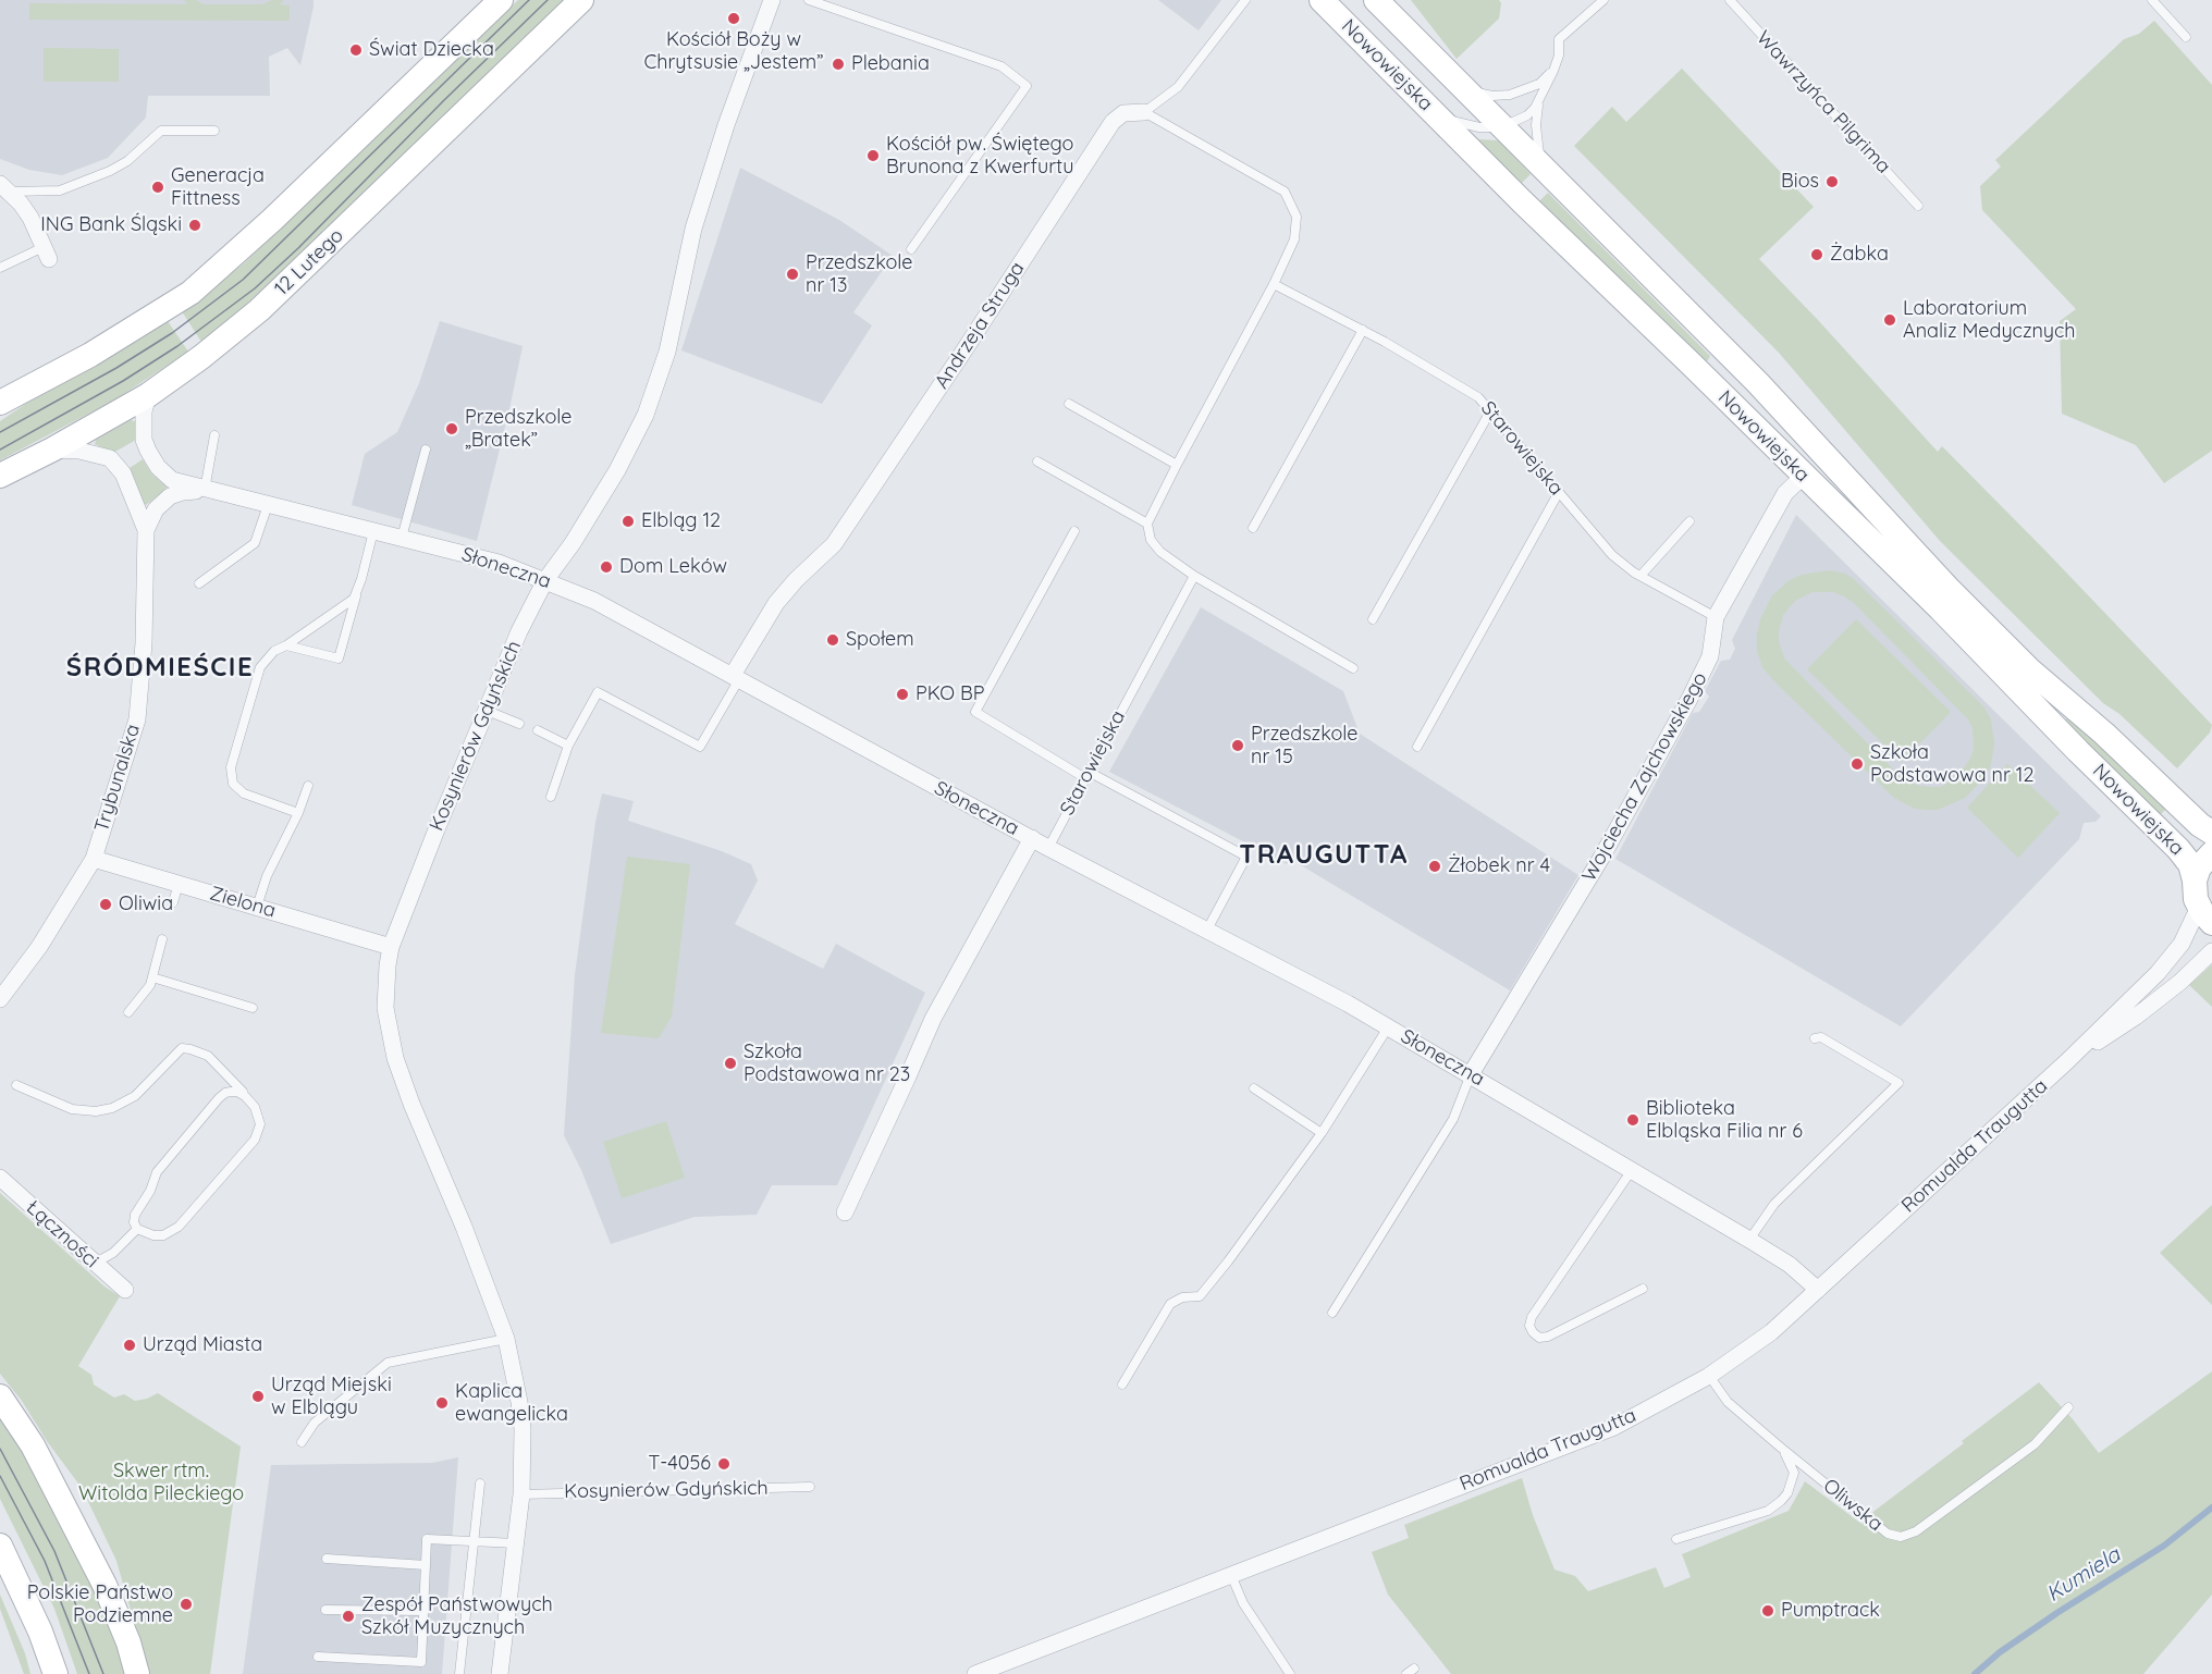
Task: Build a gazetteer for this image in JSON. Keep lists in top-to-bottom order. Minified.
{"streets":{"street":["Nowowiejska","12 Lutego","Andrzeja Struga","Słoneczna","Kosynierów Gdyńskich","Wojciecha Zajchowskiego","Trybunalska","Zielona","Romualda Traugutta","Łączności"],"lane":["Wawrzyńca Pilgrima","Starowiejska","Oliwska"]},"crossings":[["Nowowiejska","Wojciecha Zajchowskiego"],["Nowowiejska","Romualda Traugutta"],["12 Lutego","Słoneczna"],["Andrzeja Struga","Słoneczna"],["Starowiejska","Słoneczna"],["Starowiejska","Wojciecha Zajchowskiego"],["Słoneczna","Kosynierów Gdyńskich"],["Słoneczna","Wojciecha Zajchowskiego"],["Słoneczna","Romualda Traugutta"],["Kosynierów Gdyńskich","Zielona"],["Trybunalska","Zielona"],["Romualda Traugutta","Oliwska"]],"districts":["ŚRÓDMIEŚCIE","TRAUGUTTA"],"water":["Kumiela"],"parks":["Skwer rtm. Witolda Pileckiego"],"places":["Kościół Boży w Chrytsusie „Jestem”","Świat Dziecka","Plebania","Kościół pw. Świętego Brunona z Kwerfurtu","Bios","Generacja Fittness","ING Bank Śląski","Żabka","Przedszkole nr 13","Laboratorium Analiz Medycznych","Przedszkole „Bratek”","Elbląg 12","Dom Leków","Społem","PKO BP","Przedszkole nr 15","Szkoła Podstawowa nr 12","Żłobek nr 4","Oliwia","Szkoła Podstawowa nr 23","Biblioteka Elbląska Filia nr 6","Urząd Miasta","Urząd Miejski w Elblągu","Kaplica ewangelicka","T-4056","Polskie Państwo Podziemne","Pumptrack","Zespół Państwowych Szkół Muzycznych"]}
